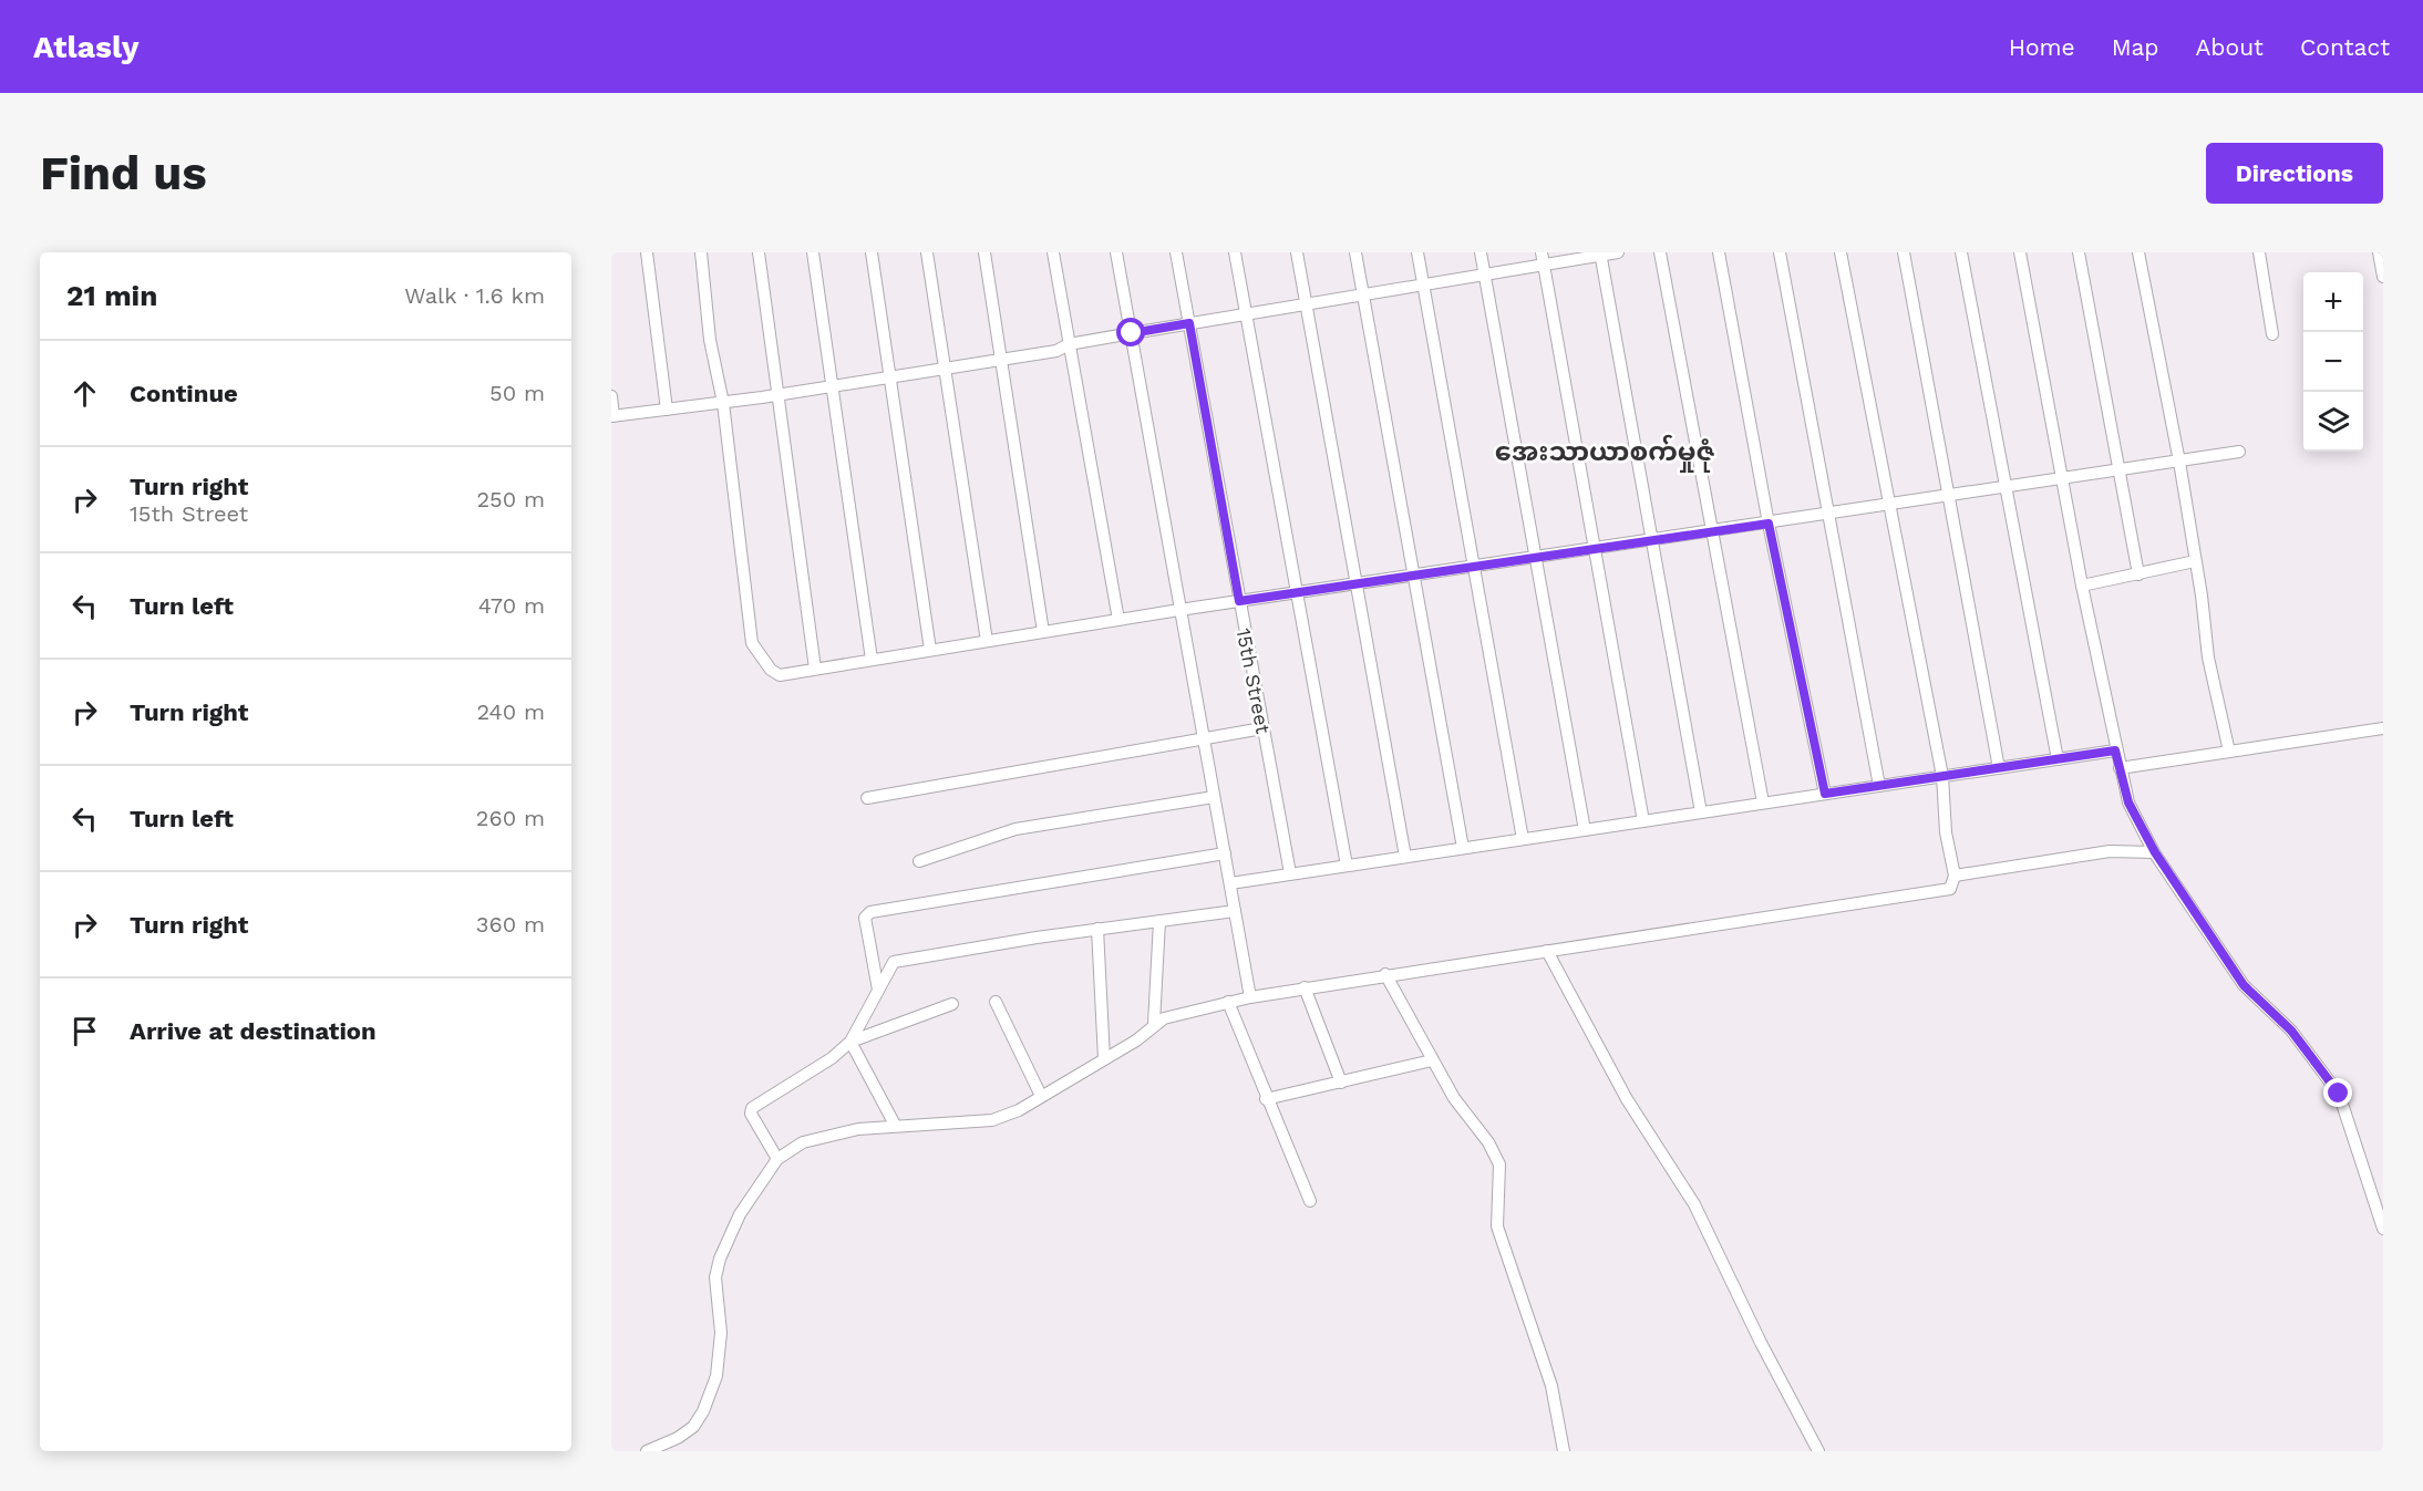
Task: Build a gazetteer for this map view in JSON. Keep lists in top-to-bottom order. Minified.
{"streets":{"street":["15th Street"]},"districts":["အေးသာယာစက်မှုဇုံ"],"page":{"header":"Atlasly","nav":["Home","Map","About","Contact"],"buttons":"Directions","title":"Find us","heading":["21 min","Walk · 1.6 km"],"map_buttons":["+","−"],"list":[["Continue","50 m"],["Turn right","15th Street","250 m"],["Turn left","470 m"],["Turn right","240 m"],["Turn left","260 m"],["Turn right","360 m"],"Arrive at destination"]}}
